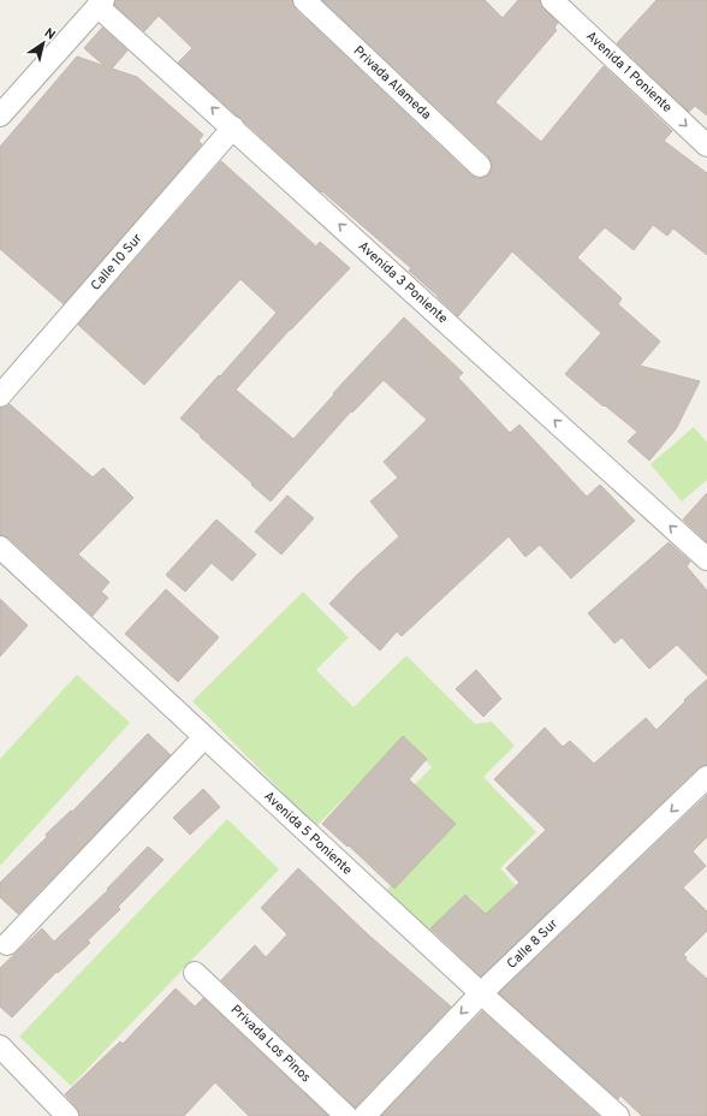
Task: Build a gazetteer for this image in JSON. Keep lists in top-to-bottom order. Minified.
{"streets":{"street":["Avenida 1 Poniente","Privada Alameda","Calle 10 Sur","Avenida 3 Poniente","Avenida 5 Poniente","Calle 8 Sur","Privada Los Pinos"]},"crossings":[["Calle 10 Sur","Avenida 3 Poniente"],["Avenida 5 Poniente","Calle 8 Sur"]],"one_way":["Avenida 1 Poniente","Avenida 3 Poniente","Calle 8 Sur"],"north":"top right"}
